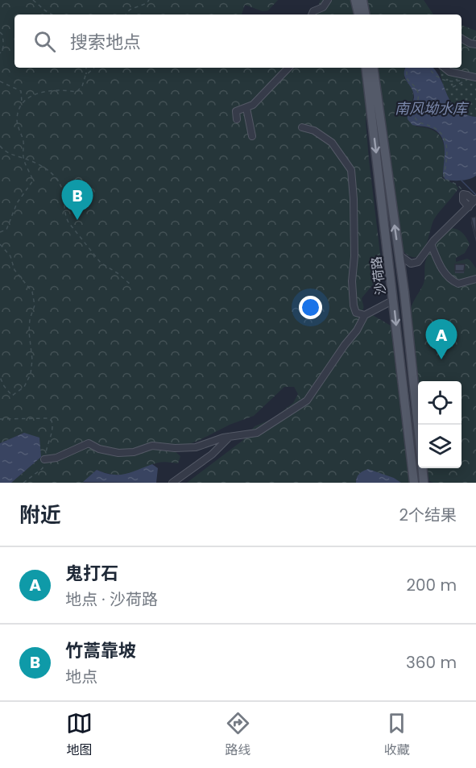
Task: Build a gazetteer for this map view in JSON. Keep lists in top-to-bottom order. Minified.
{"streets":{"main road":["沙荷路"]},"water":["南风坳水库"],"page":{"search":"搜索地点","pins":["B","A"],"heading":["附近","2个结果"],"list":[{"mark":"A","name":"鬼打石","note":"地点 · 沙荷路","value":"200 m"},{"mark":"B","name":"竹蒿靠坡","note":"地点","value":"360 m"}],"nav":["地图","路线","收藏"]}}
